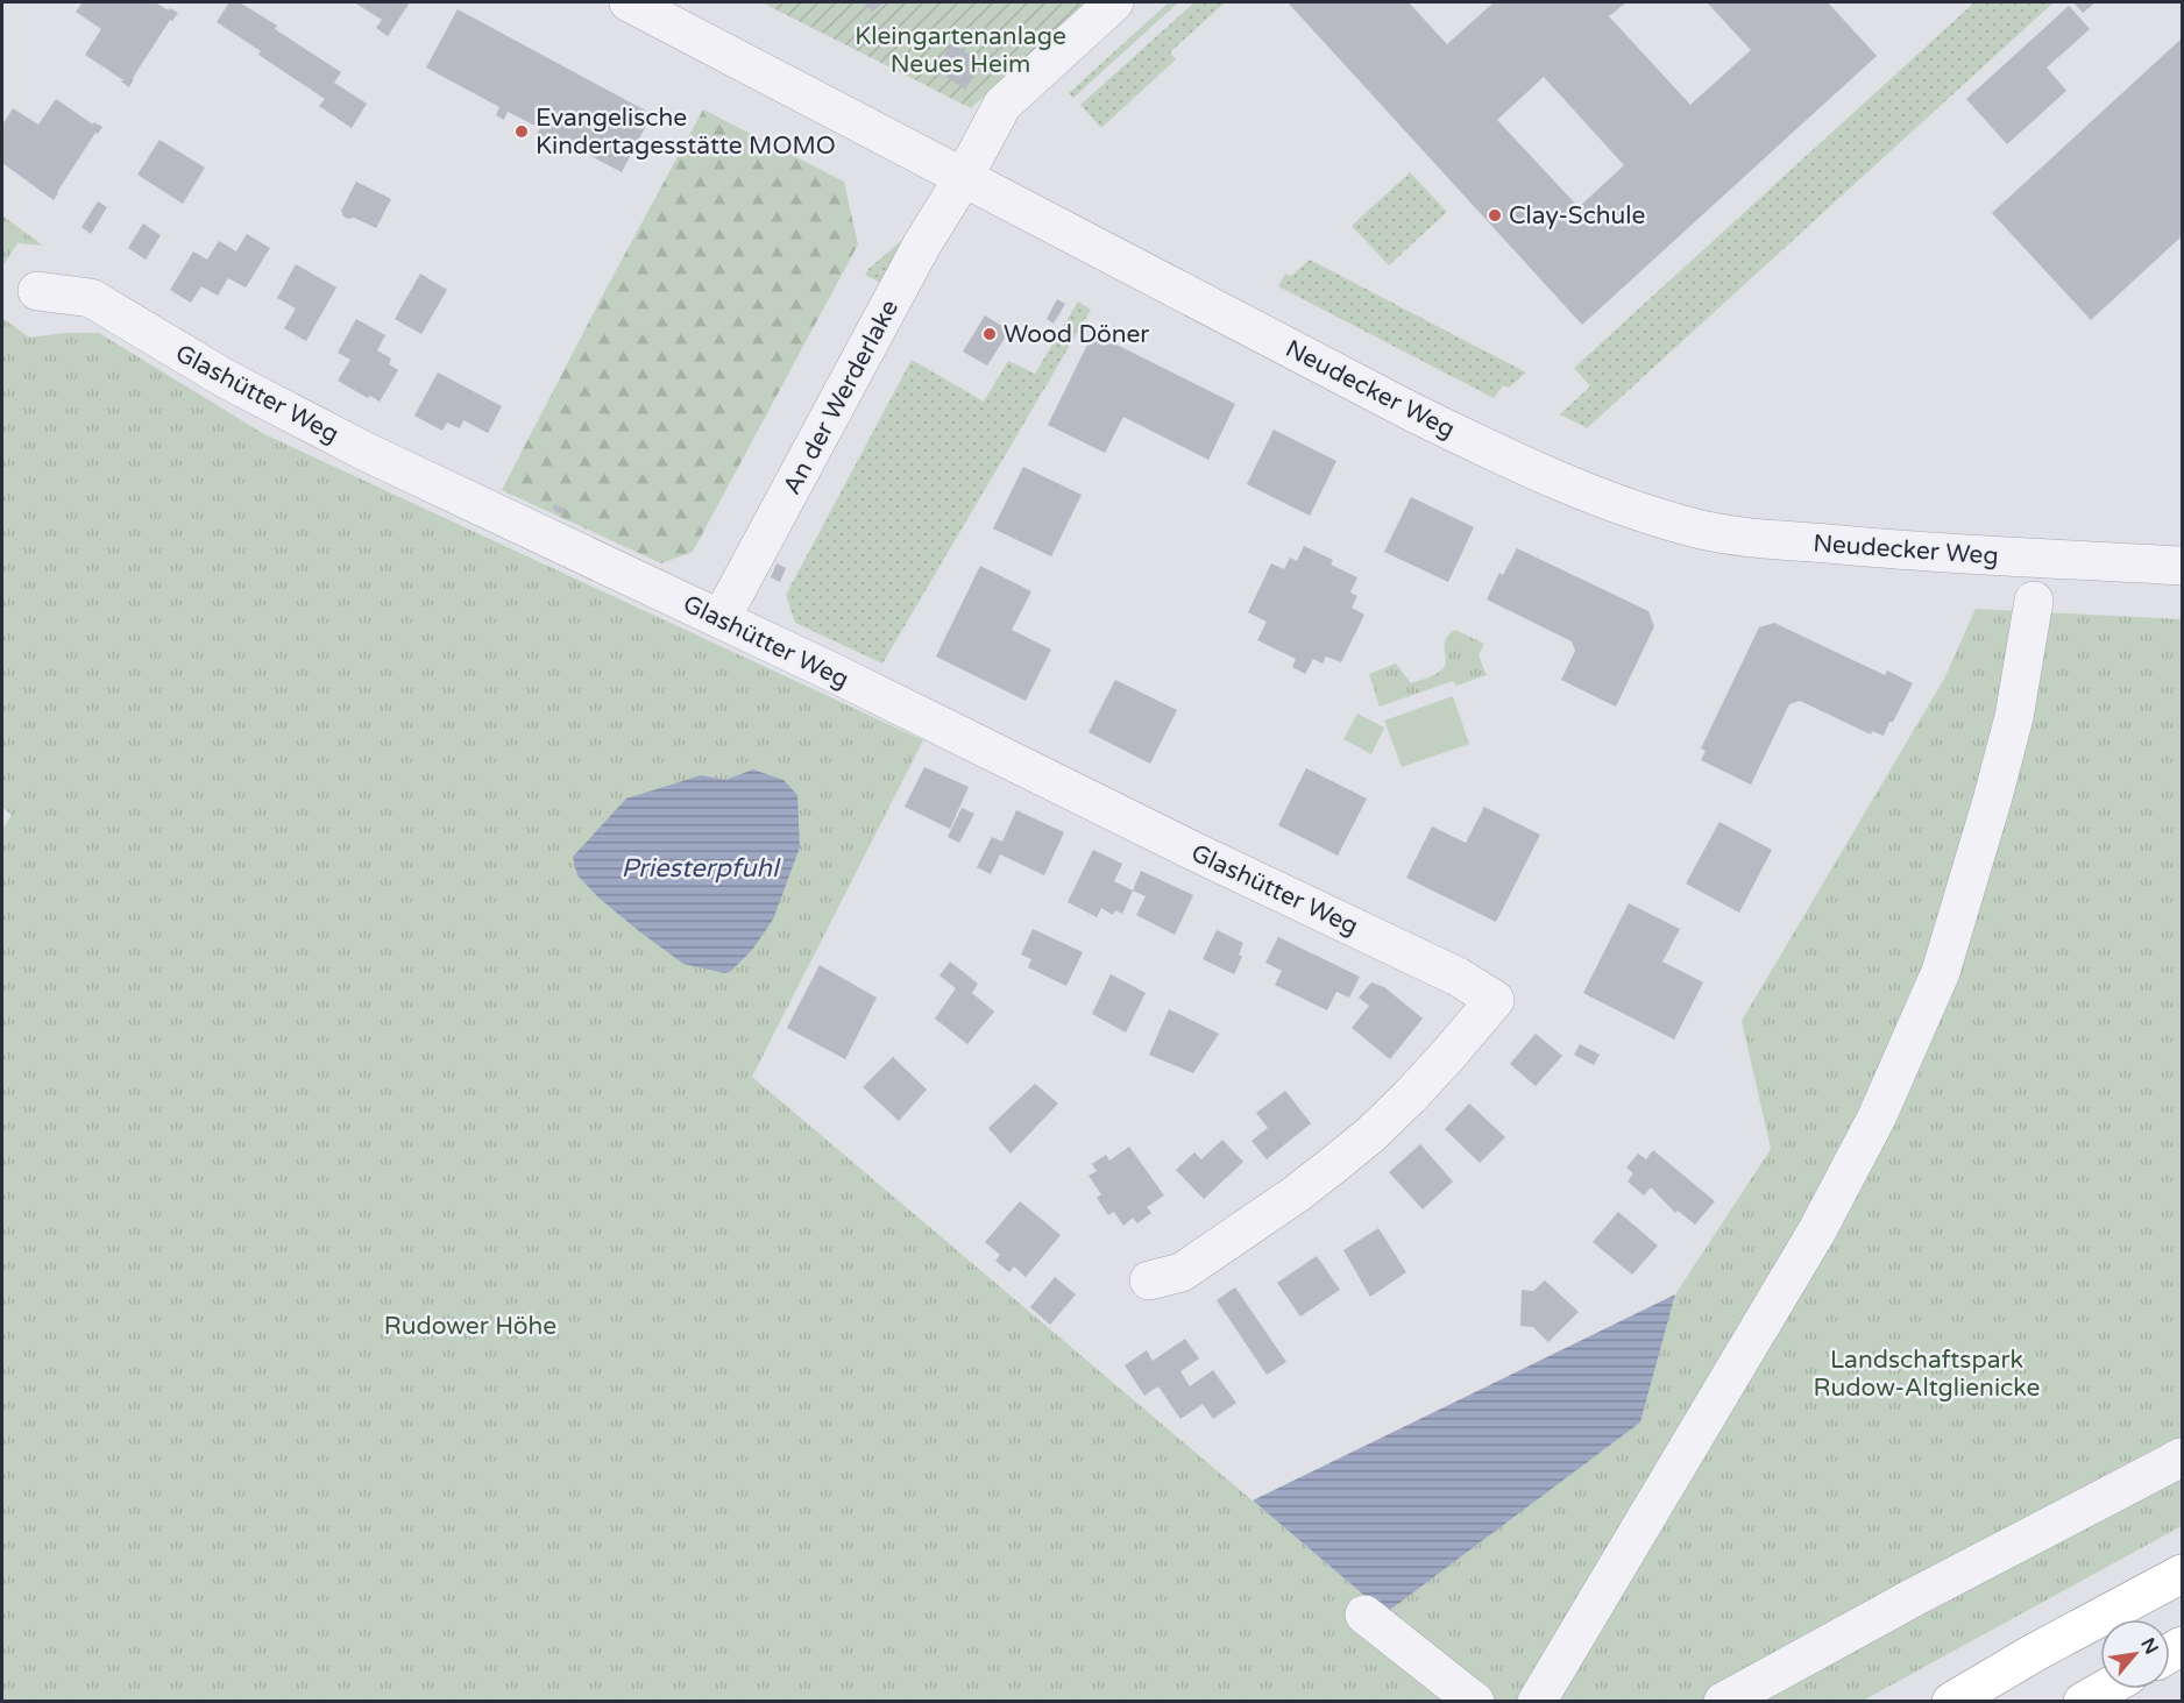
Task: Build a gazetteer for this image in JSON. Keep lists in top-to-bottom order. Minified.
{"streets":{"street":["Neudecker Weg","Glashütter Weg","An der Werderlake"]},"crossings":[["Neudecker Weg","An der Werderlake"],["Glashütter Weg","An der Werderlake"]],"water":["Priesterpfuhl"],"parks":["Kleingartenanlage Neues Heim","Rudower Höhe","Landschaftspark Rudow-Altglienicke"],"places":["Evangelische Kindertagesstätte MOMO","Clay-Schule","Wood Döner"],"north":"top right"}
